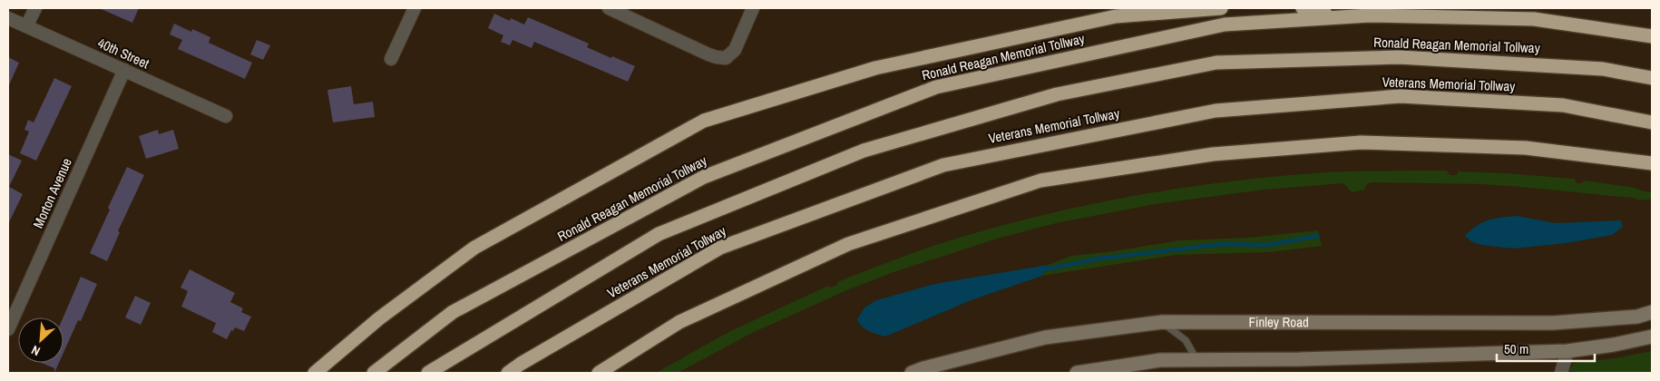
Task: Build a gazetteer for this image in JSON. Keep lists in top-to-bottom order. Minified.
{"streets":{"highway":["Ronald Reagan Memorial Tollway","Veterans Memorial Tollway"],"main road":["Finley Road"],"street":["40th Street","Morton Avenue"]},"crossings":[["40th Street","Morton Avenue"]],"scale_bar":"50 m","north":"bottom left"}
